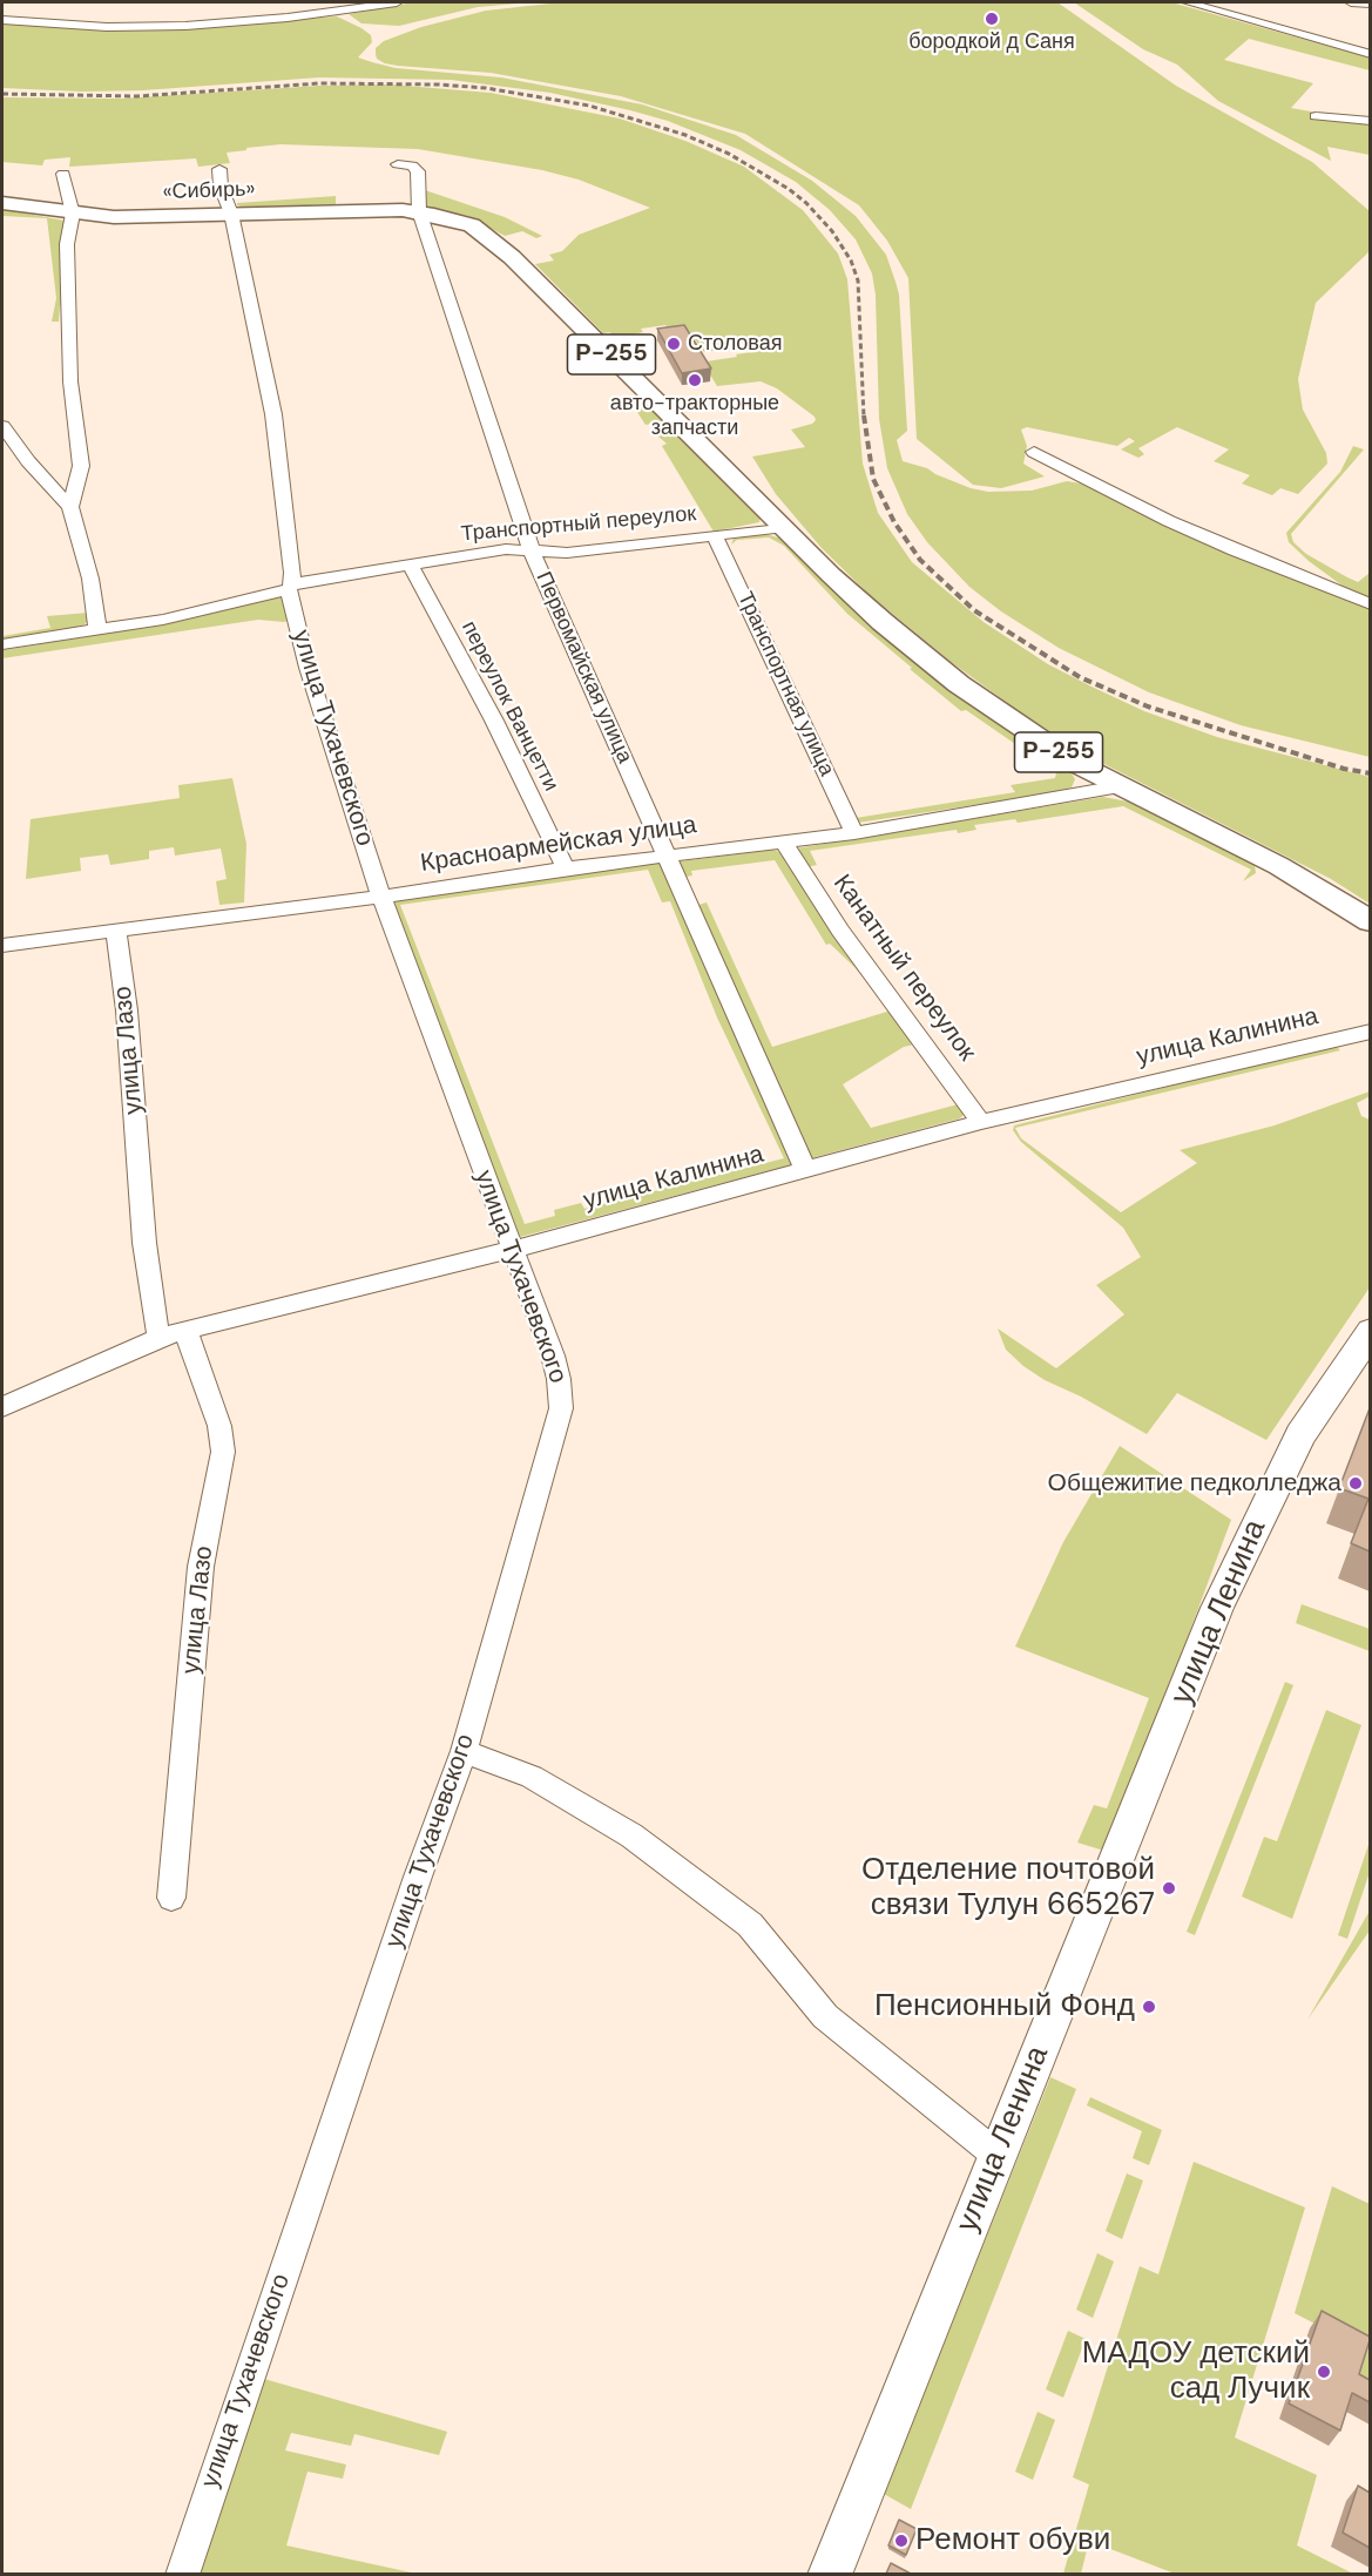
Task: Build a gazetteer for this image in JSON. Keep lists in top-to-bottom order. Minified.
{"streets":{"highway":["«Сибирь»","Р-255"],"main road":["улица Ленина"],"street":["Транспортный переулок","Первомайская улица","Транспортная улица","переулок Ванцетти","улица Тухачевского","Красноармейская улица","Канатный переулок","улица Калинина","улица Лазо"]},"crossings":[["«Сибирь»","Р-255"],["«Сибирь»","Первомайская улица"],["«Сибирь»","улица Тухачевского"],["Р-255","Транспортный переулок"],["Р-255","Первомайская улица"],["Р-255","Красноармейская улица"],["Транспортный переулок","Первомайская улица"],["Транспортный переулок","Транспортная улица"],["Транспортный переулок","переулок Ванцетти"],["Транспортный переулок","улица Тухачевского"],["Первомайская улица","Красноармейская улица"],["Первомайская улица","улица Калинина"],["Транспортная улица","Красноармейская улица"],["переулок Ванцетти","Красноармейская улица"],["улица Тухачевского","Красноармейская улица"],["улица Тухачевского","улица Калинина"],["Красноармейская улица","Канатный переулок"],["Красноармейская улица","улица Лазо"],["Канатный переулок","улица Калинина"],["улица Калинина","улица Лазо"]],"places":["бородкой д Саня","Столовая","авто-тракторные запчасти","Общежитие педколледжа","Отделение почтовой связи Тулун 665267","Пенсионный Фонд","МАДОУ детский сад Лучик","Ремонт обуви"]}
